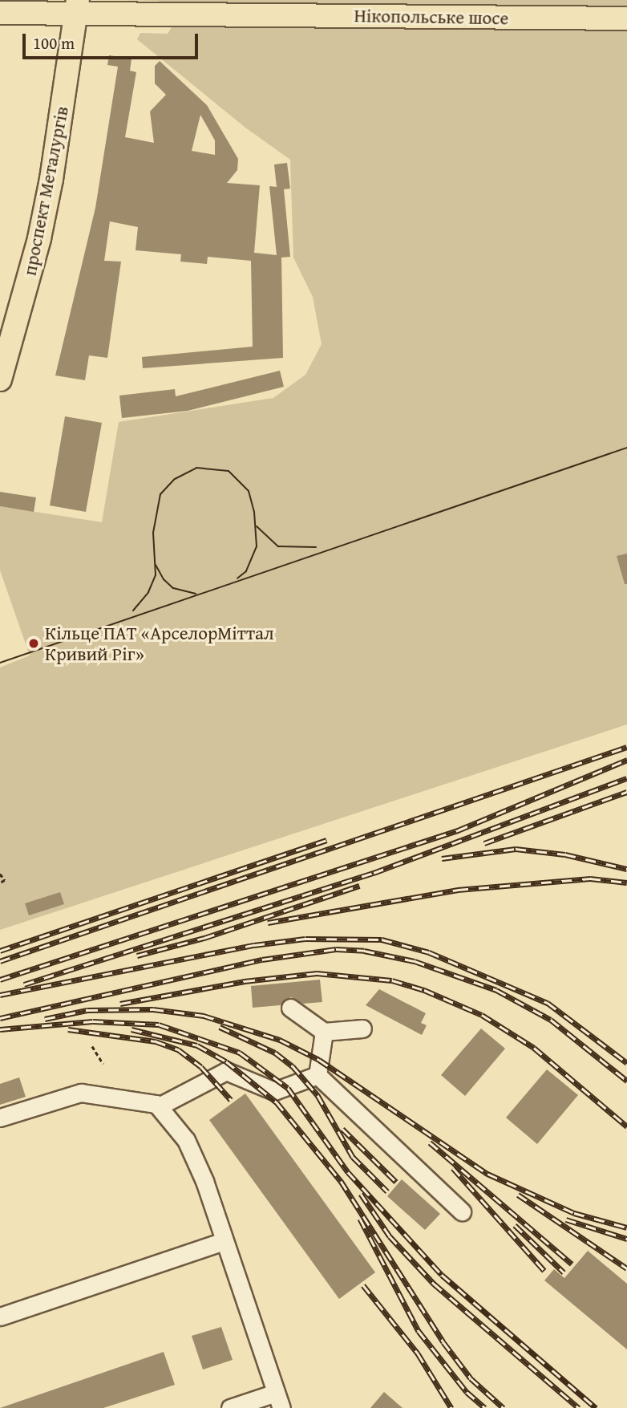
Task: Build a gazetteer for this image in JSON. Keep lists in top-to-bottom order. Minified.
{"streets":{"main road":["Нікопольське шосе","проспект Металургів"]},"crossings":[["Нікопольське шосе","проспект Металургів"]],"places":["Кільце ПАТ «АрселорМіттал Кривий Ріг»"],"scale_bar":"100 m"}
